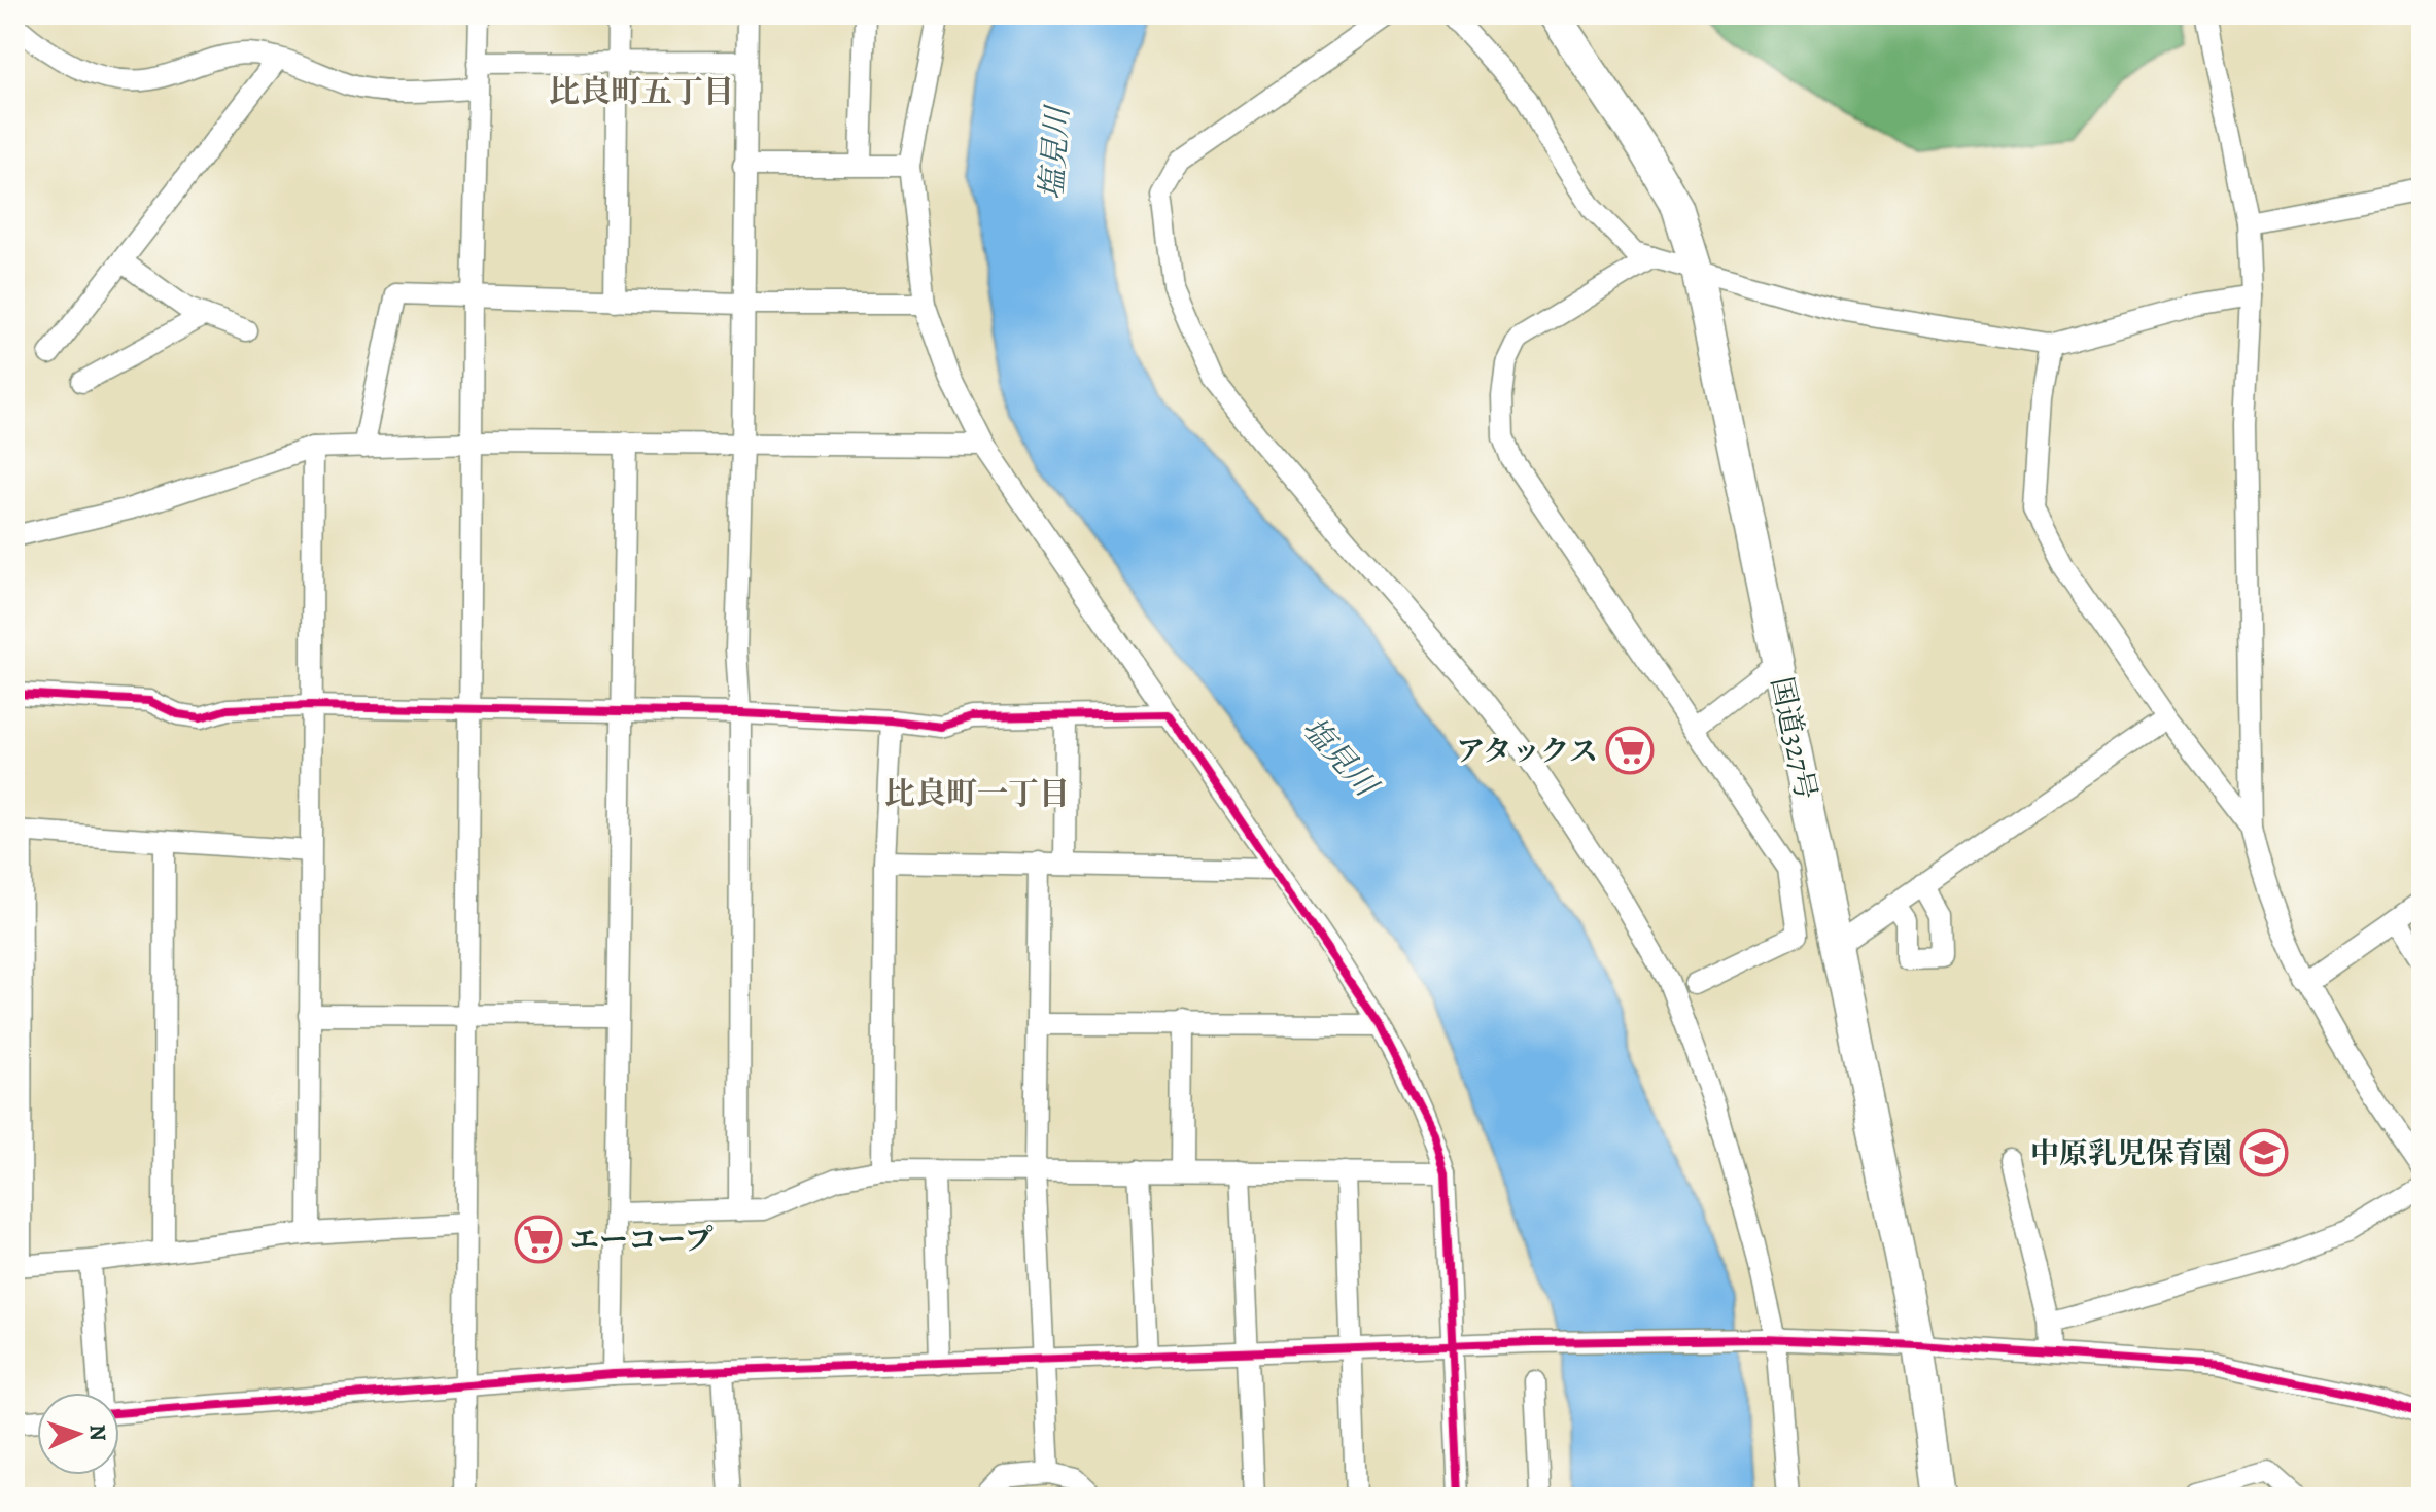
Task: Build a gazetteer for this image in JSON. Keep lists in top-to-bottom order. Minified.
{"streets":{"highway":["国道327号"]},"districts":["比良町五丁目","比良町一丁目"],"water":["塩見川"],"places":{"supermarket":["アタックス","エーコープ"],"school or university":["中原乳児保育園"]},"north":"right"}
